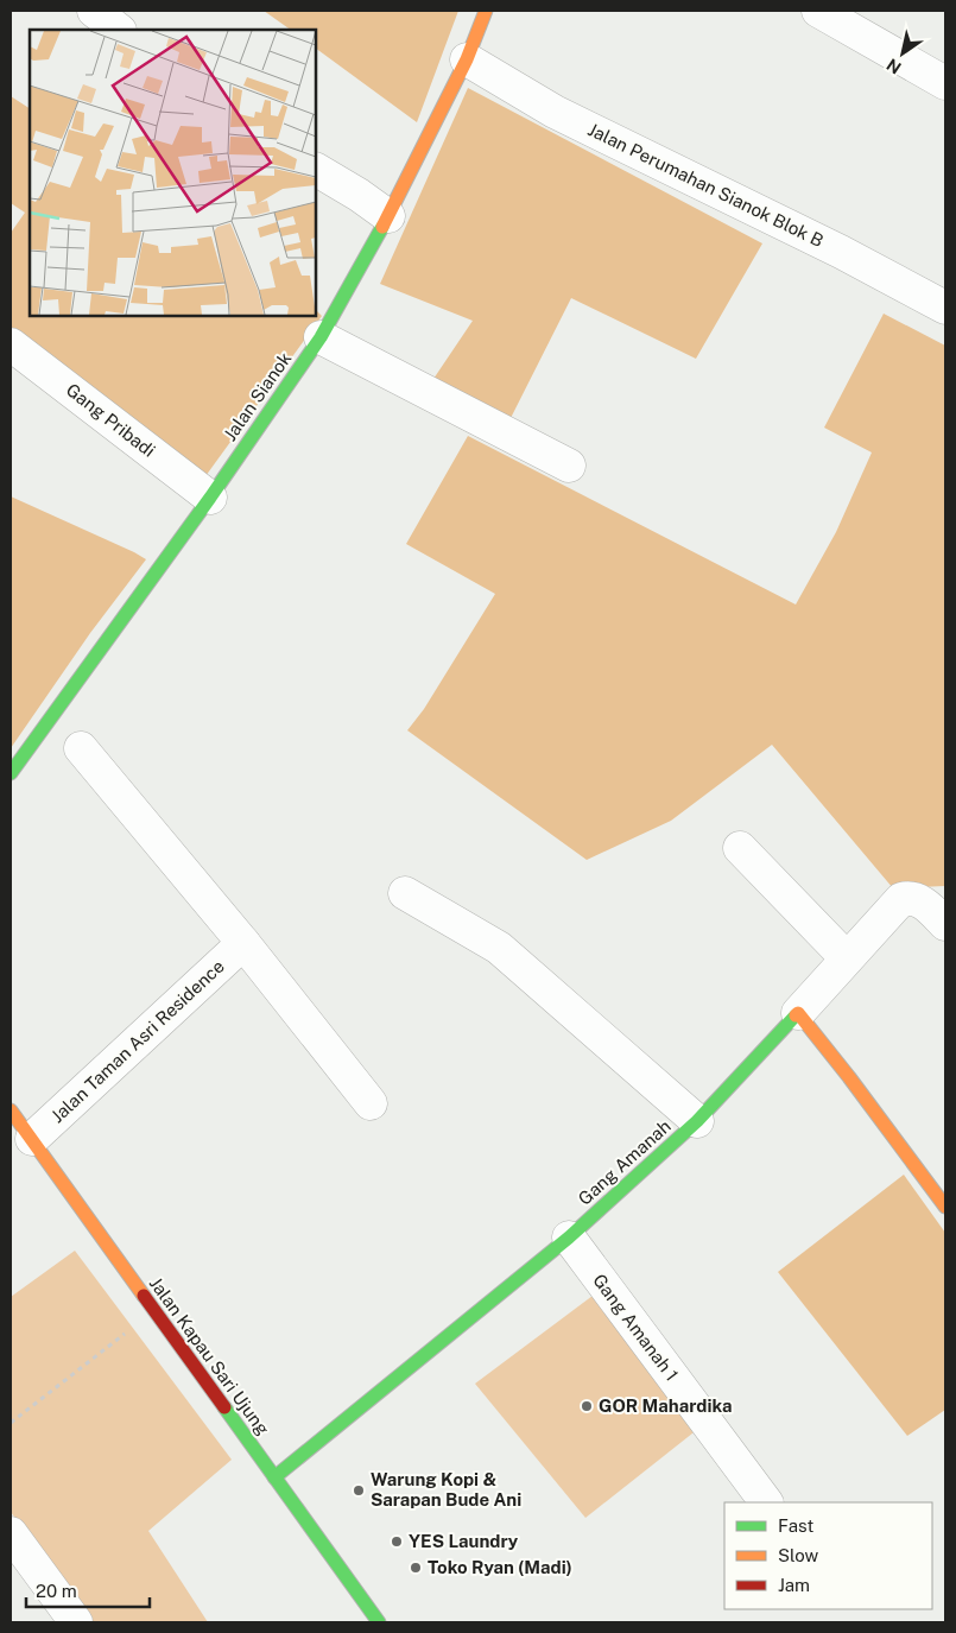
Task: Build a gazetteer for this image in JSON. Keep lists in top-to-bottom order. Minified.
{"streets":{"street":["Jalan Perumahan Sianok Blok B","Jalan Sianok","Gang Pribadi","Jalan Taman Asri Residence","Gang Amanah","Gang Amanah 1","Jalan Kapau Sari Ujung"]},"crossings":[["Jalan Perumahan Sianok Blok B","Jalan Sianok"],["Jalan Sianok","Gang Pribadi"],["Jalan Taman Asri Residence","Jalan Kapau Sari Ujung"],["Gang Amanah","Gang Amanah 1"],["Gang Amanah","Jalan Kapau Sari Ujung"]],"places":["GOR Mahardika","Warung Kopi & Sarapan Bude Ani","YES Laundry","Toko Ryan (Madi)"],"legend":["Fast","Slow","Jam"],"scale_bar":"20 m","north":"bottom left"}
